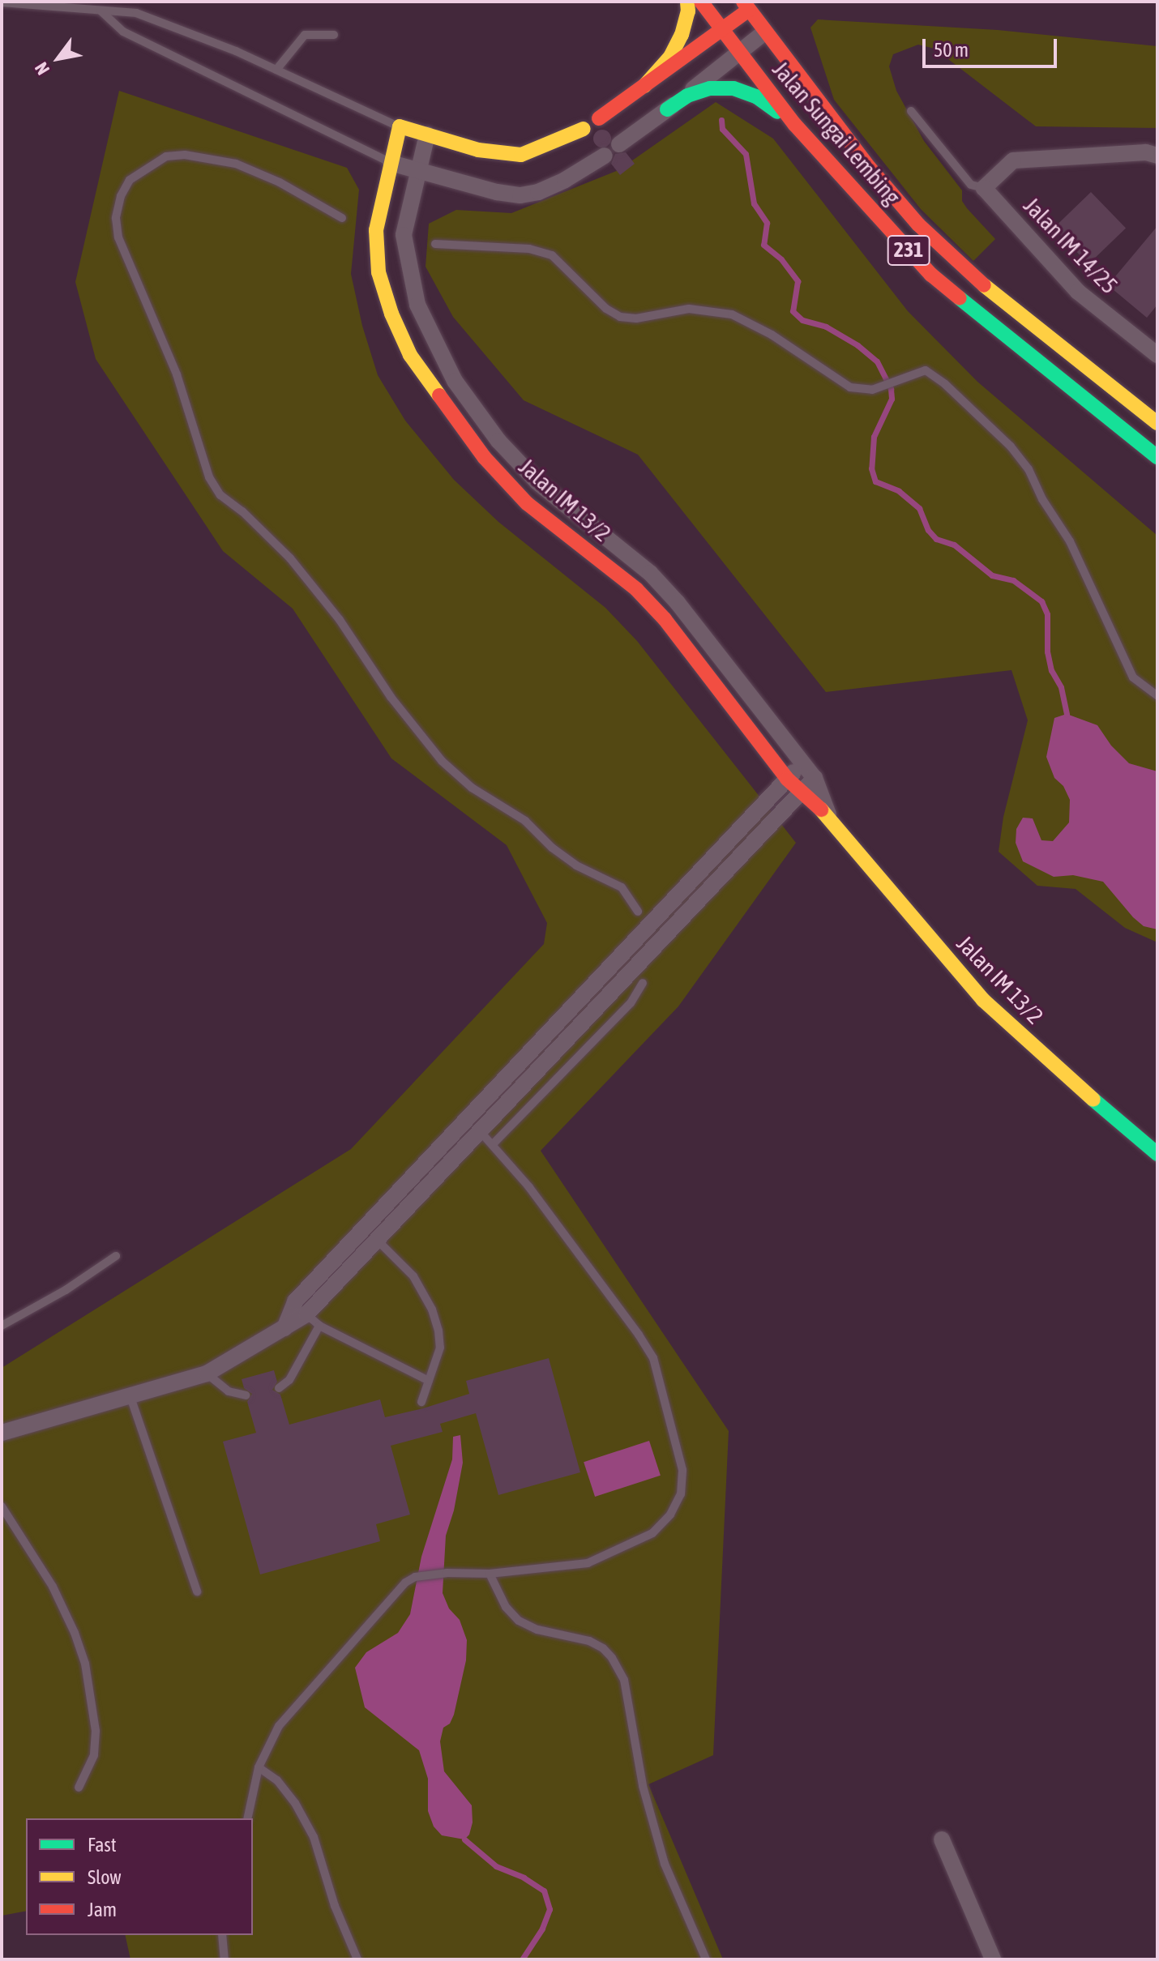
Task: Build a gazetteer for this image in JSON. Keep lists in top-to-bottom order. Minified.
{"streets":{"street":["Jalan Sungai Lembing","Jalan IM 14/25","231","Jalan IM 13/2"]},"legend":["Fast","Slow","Jam"],"scale_bar":"50 m","north":"bottom left"}
